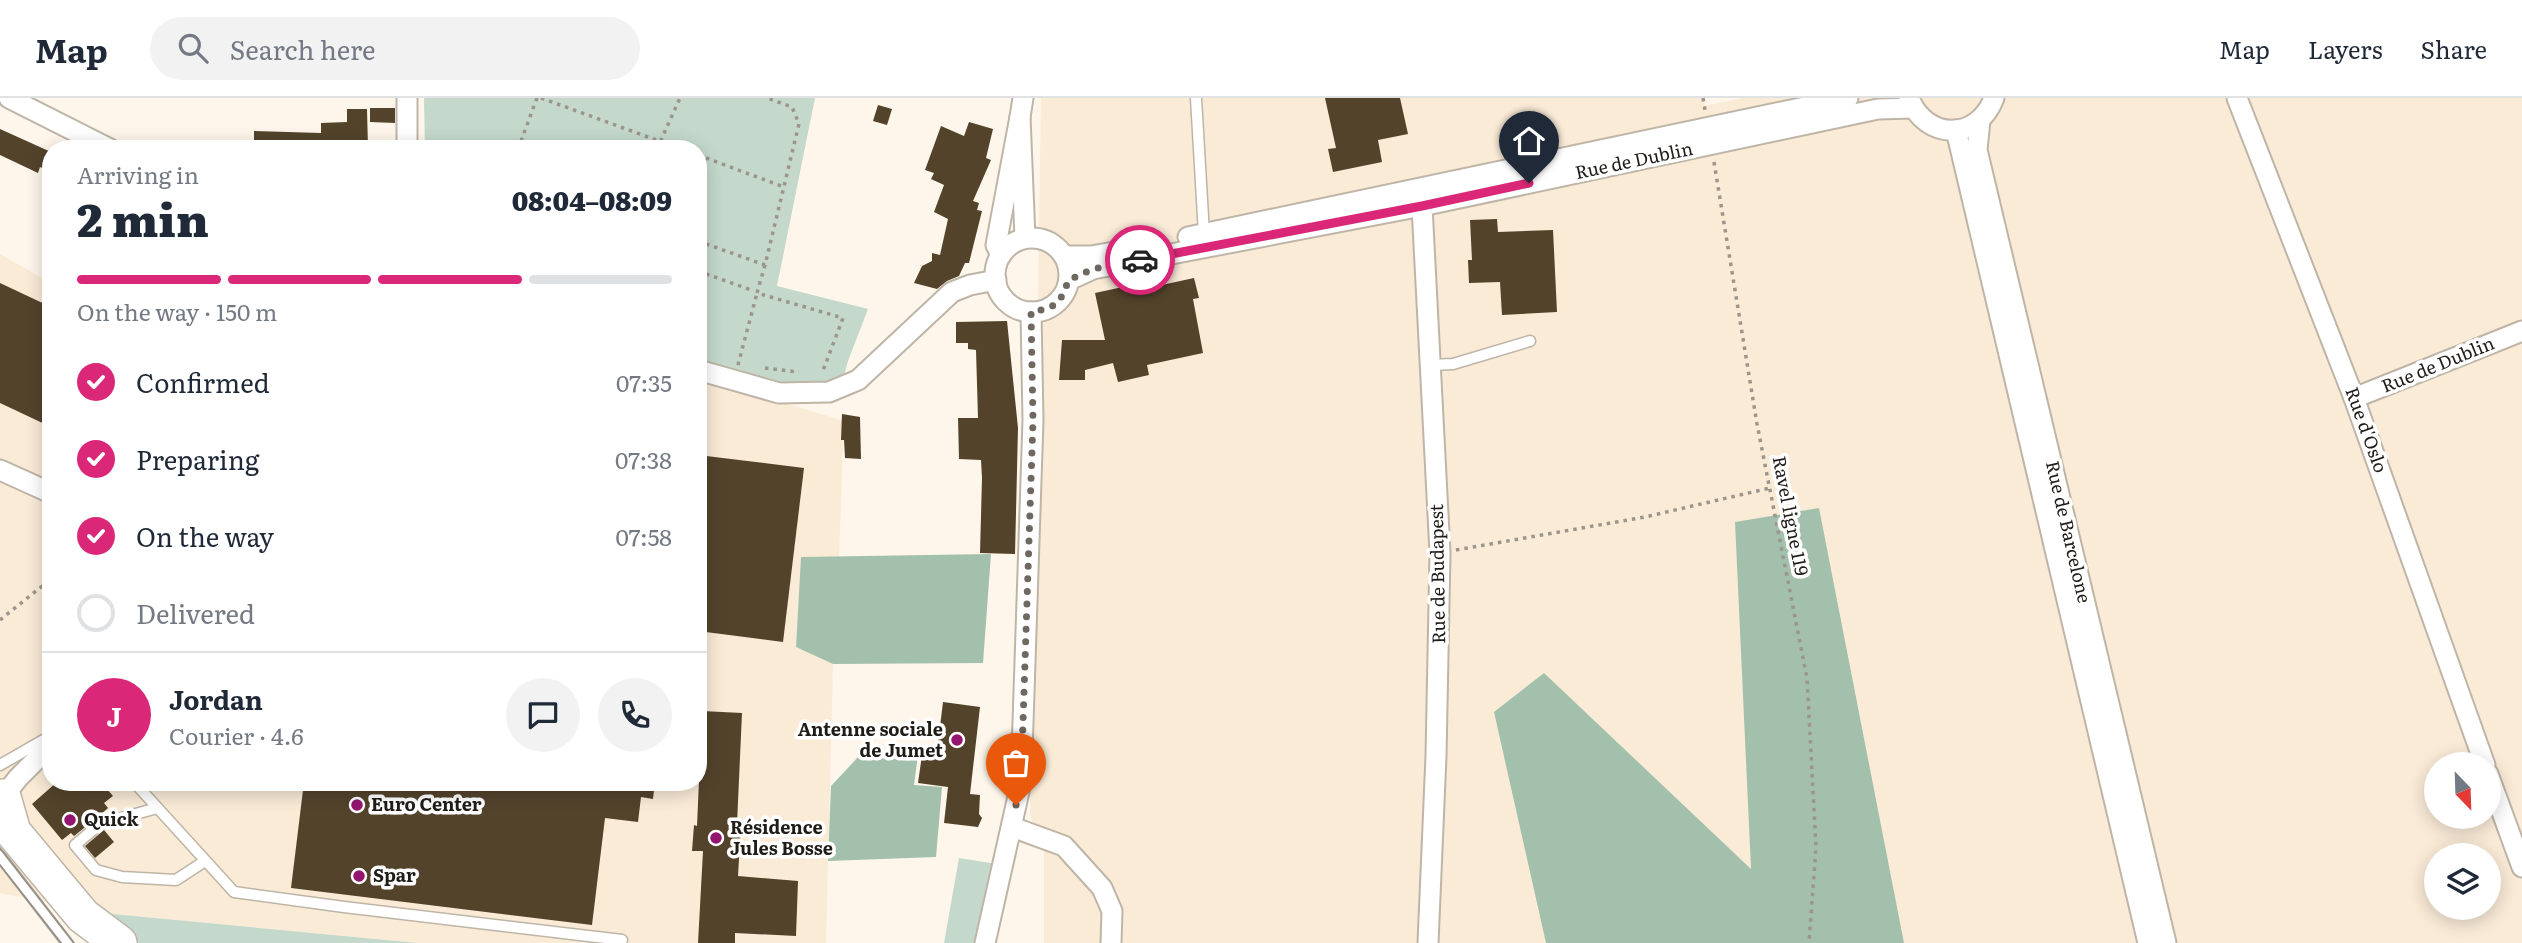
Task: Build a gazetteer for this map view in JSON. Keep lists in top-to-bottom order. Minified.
{"streets":{"street":["Rue de Dublin","Rue d'Oslo","Rue de Barcelone","Rue de Budapest"],"path":["Ravel ligne 119"]},"crossings":[["Rue de Dublin","Rue d'Oslo"],["Rue de Dublin","Ravel ligne 119"],["Rue de Dublin","Rue de Budapest"]],"places":["Antenne sociale de Jumet","Euro Center","Quick","Résidence Jules Bosse","Spar"],"north":"bottom right","page":{"header":"Map","search":"Search here","nav":["Map","Layers","Share"],"heading":["2 min","Arriving in","08:04–08:09"],"panel":["Jordan","Courier · 4.6"],"bar":"On the way · 150 m","list":[["Confirmed","07:35"],["Preparing","07:38"],["On the way","07:58"],"Delivered"],"round":"J"}}
